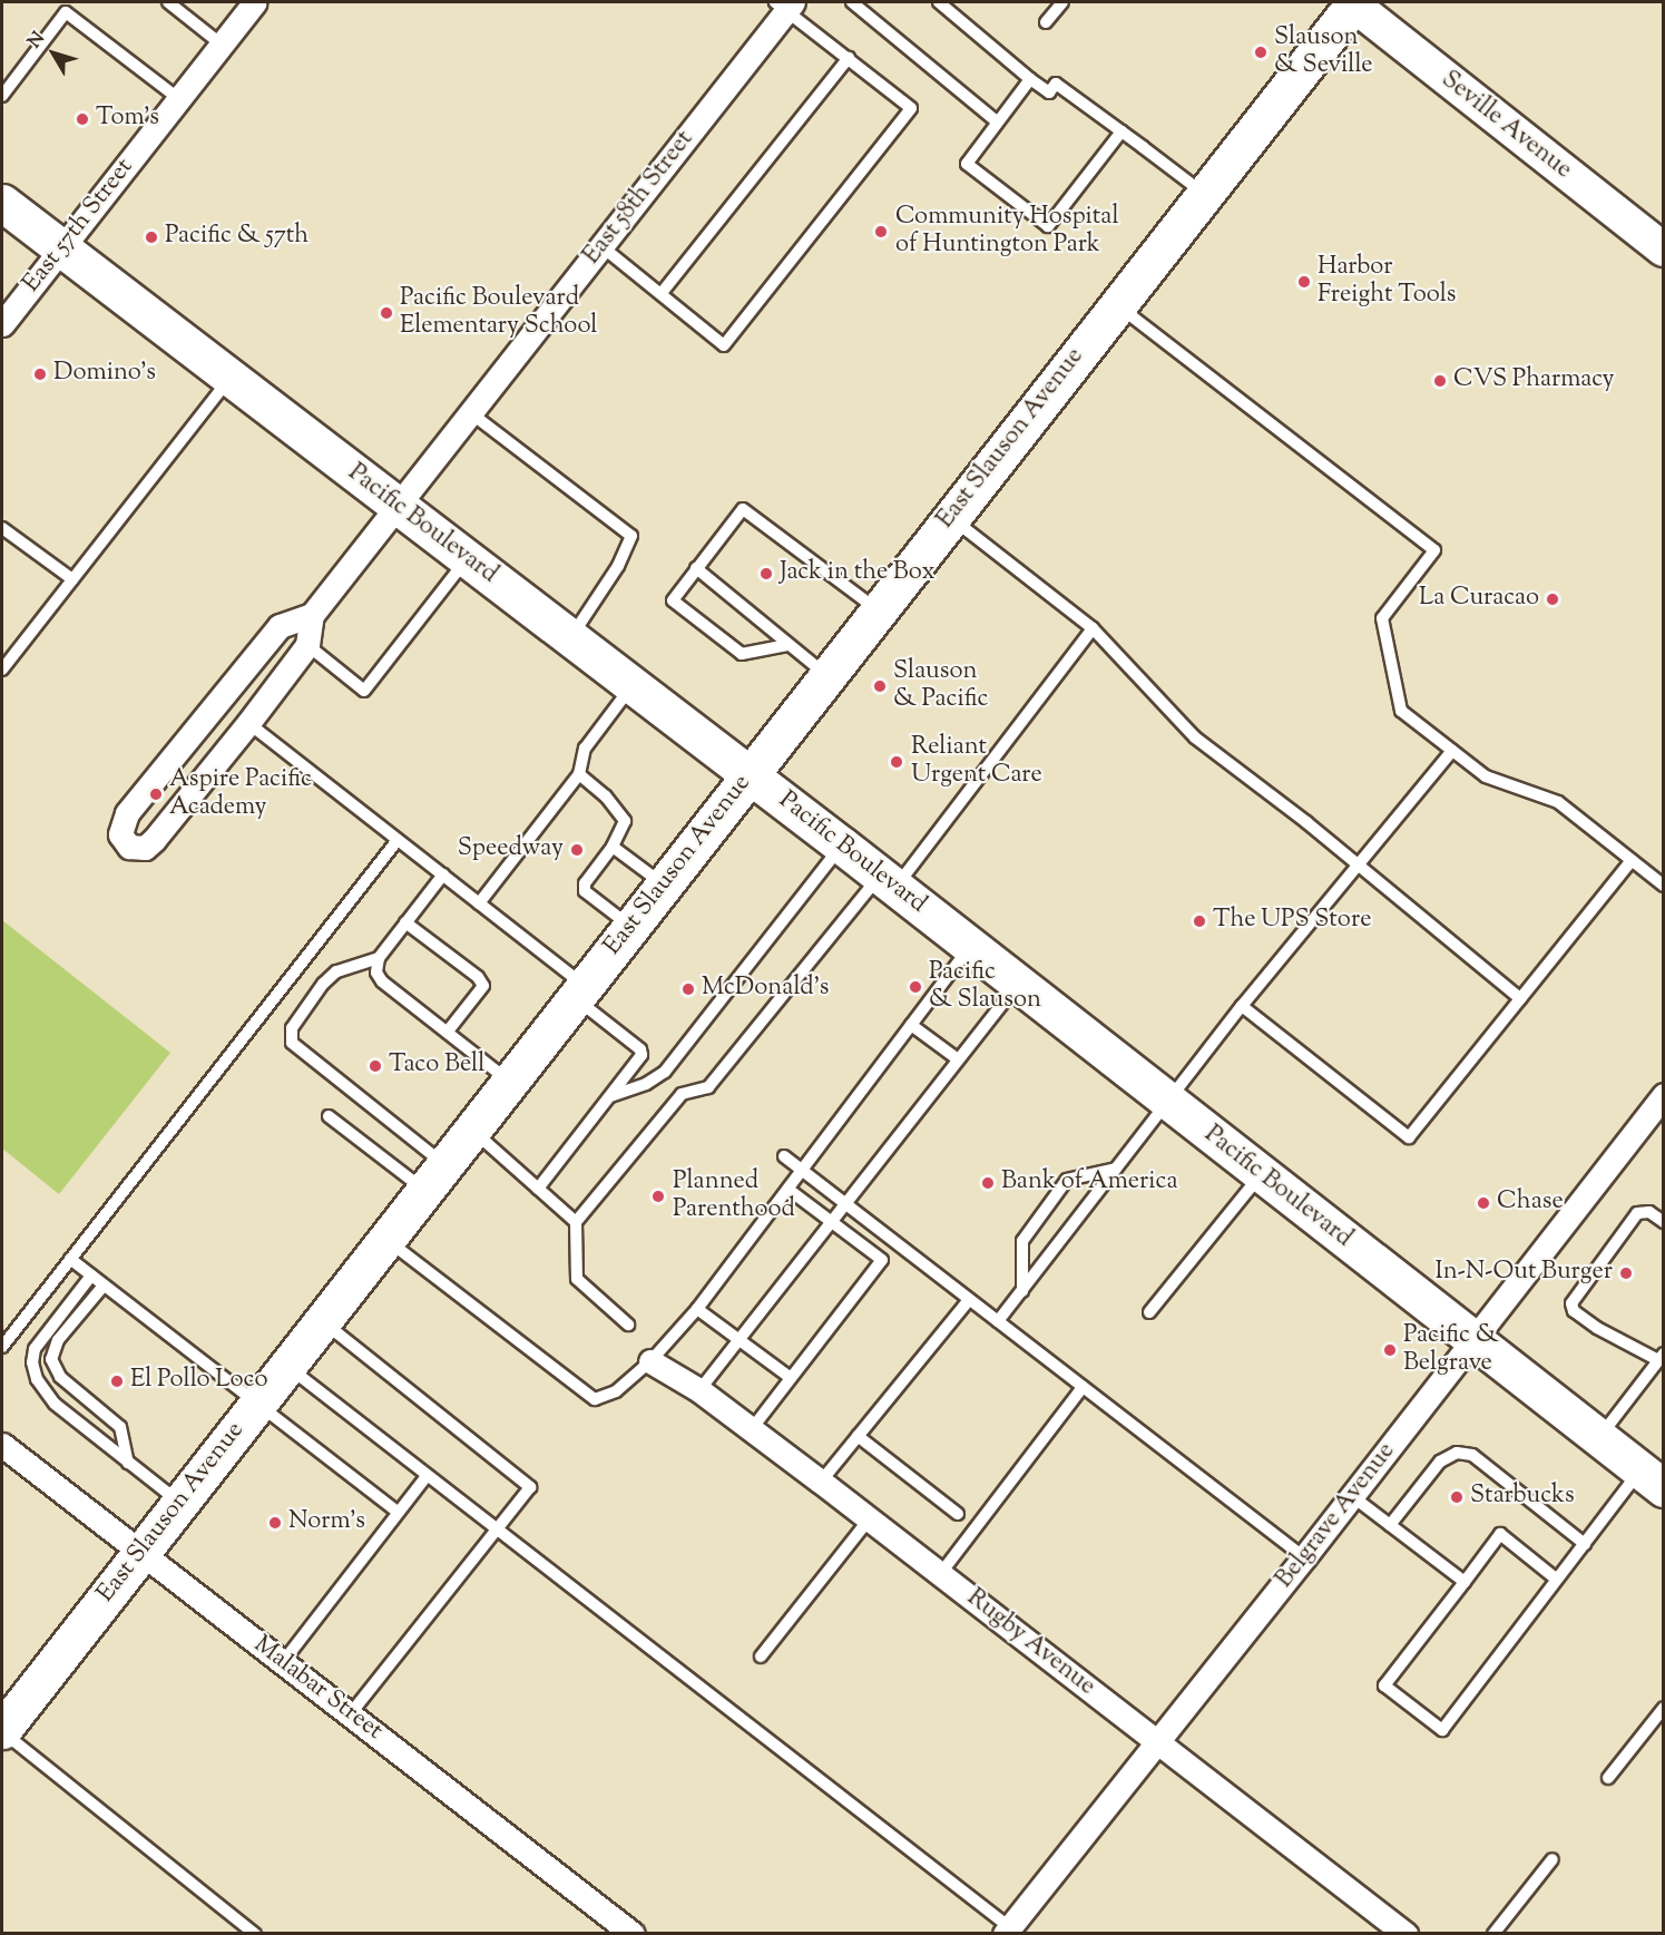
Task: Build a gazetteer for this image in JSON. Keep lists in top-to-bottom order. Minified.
{"streets":{"main road":["East Slauson Avenue","Pacific Boulevard"],"street":["Seville Avenue","East 58th Street","East 57th Street","Belgrave Avenue","Rugby Avenue","Malabar Street"]},"crossings":[["Seville Avenue","East Slauson Avenue"],["East 58th Street","Pacific Boulevard"],["East 57th Street","Pacific Boulevard"],["East Slauson Avenue","Pacific Boulevard"],["East Slauson Avenue","Malabar Street"],["Pacific Boulevard","Belgrave Avenue"],["Belgrave Avenue","Rugby Avenue"]],"places":["Slauson & Seville","Tom's","Community Hospital of Huntington Park","Pacific & 57th","Harbor Freight Tools","Pacific Boulevard Elementary School","Domino's","CVS Pharmacy","Jack in the Box","La Curacao","Slauson & Pacific","Reliant Urgent Care","Aspire Pacific Academy","Speedway","The UPS Store","Pacific & Slauson","McDonald's","Taco Bell","Bank of America","Planned Parenthood","Chase","In-N-Out Burger","Pacific & Belgrave","El Pollo Loco","Starbucks","Norm's"],"north":"top left"}
